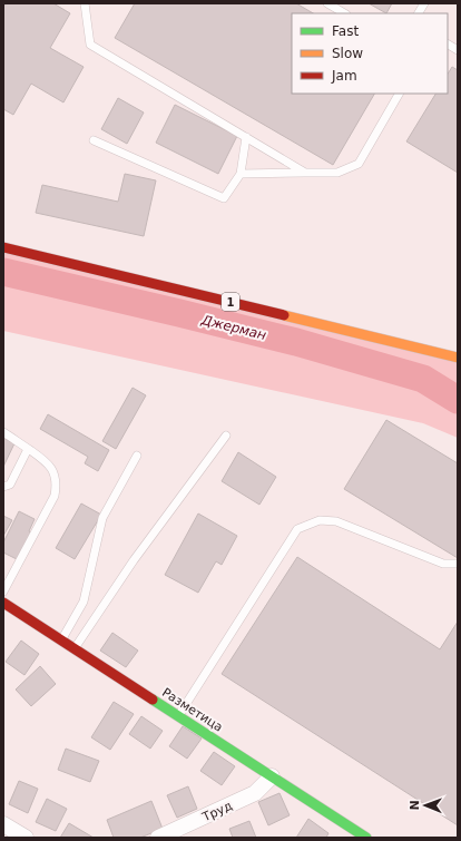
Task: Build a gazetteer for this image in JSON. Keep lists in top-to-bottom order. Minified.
{"streets":{"main road":["1","Разметица"],"street":["Труд"]},"crossings":[["Разметица","Труд"]],"water":["Джерман"],"legend":["Fast","Slow","Jam"],"north":"left"}
